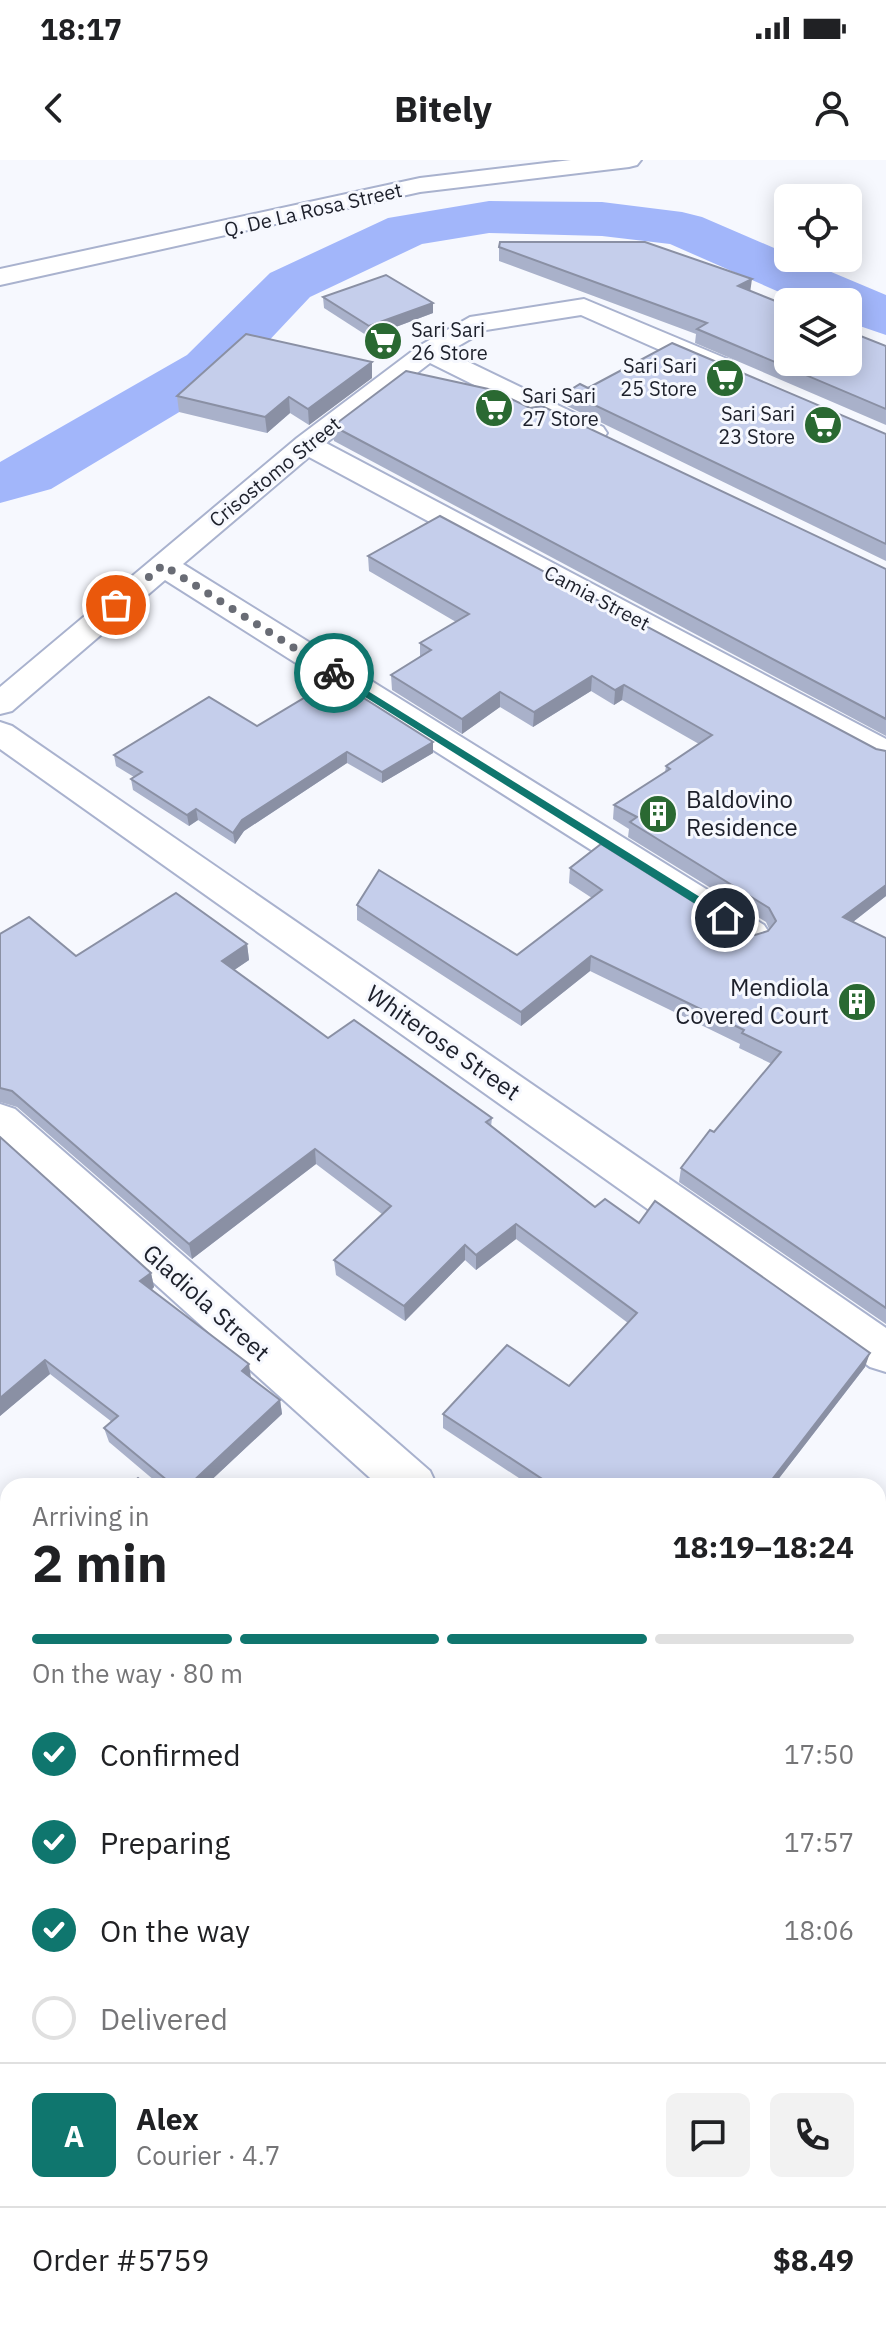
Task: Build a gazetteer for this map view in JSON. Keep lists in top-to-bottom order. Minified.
{"streets":{"street":["Q. De La Rosa Street","Crisostomo Street","Camia Street","Whiterose Street","Gladiola Street"]},"crossings":[["Crisostomo Street","Camia Street"]],"places":{"supermarket":["Sari Sari 26 Store","Sari Sari 25 Store","Sari Sari 27 Store","Sari Sari 23 Store"],"building":["Baldovino Residence","Mendiola Covered Court"]},"page":{"status":"18:17","header":"Bitely","heading":["2 min","Arriving in","18:19–18:24"],"panel":["Alex","Courier · 4.7","Order #5759","$8.49"],"bar":"On the way · 80 m","list":[["Confirmed","17:50"],["Preparing","17:57"],["On the way","18:06"],"Delivered"],"round":"A"}}
